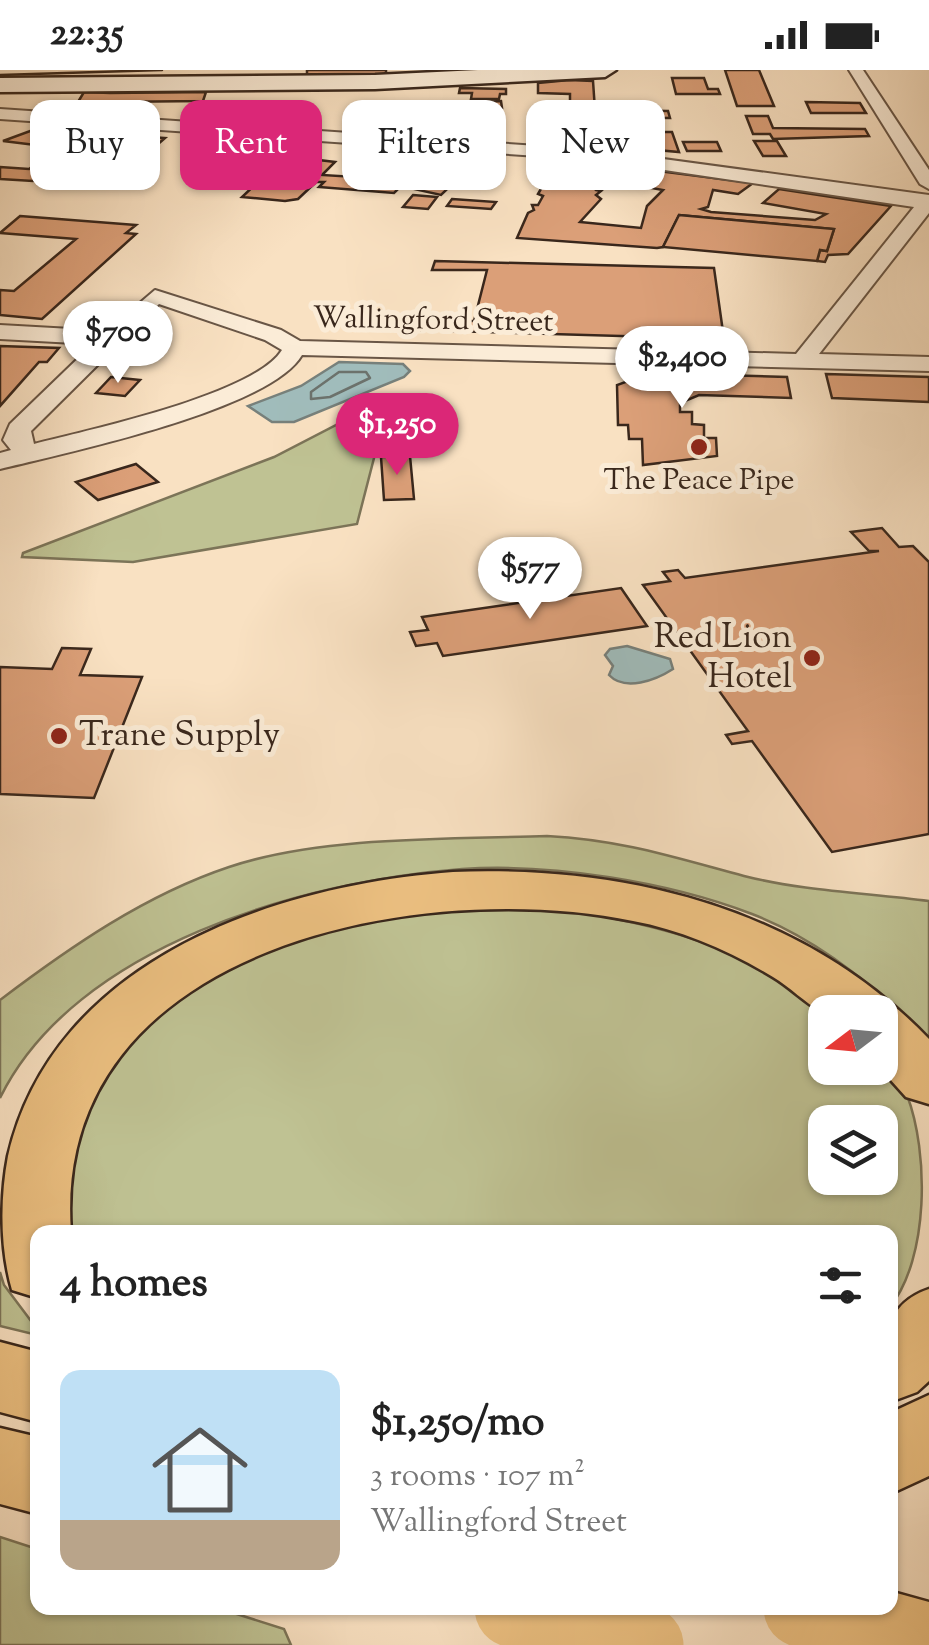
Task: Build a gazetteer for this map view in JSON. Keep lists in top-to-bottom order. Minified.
{"streets":{"street":["Wallingford Street"]},"places":["The Peace Pipe","Red Lion Hotel","Trane Supply"],"north":"left","page":{"status":"22:35","chip":["Buy","Rent","Filters","New"],"price":["$700","$2,400","$1,250","$577"],"heading":"4 homes","list":[{"name":"$1,250/mo","note":"3 rooms · 107 m² · Wallingford Street"}]}}
